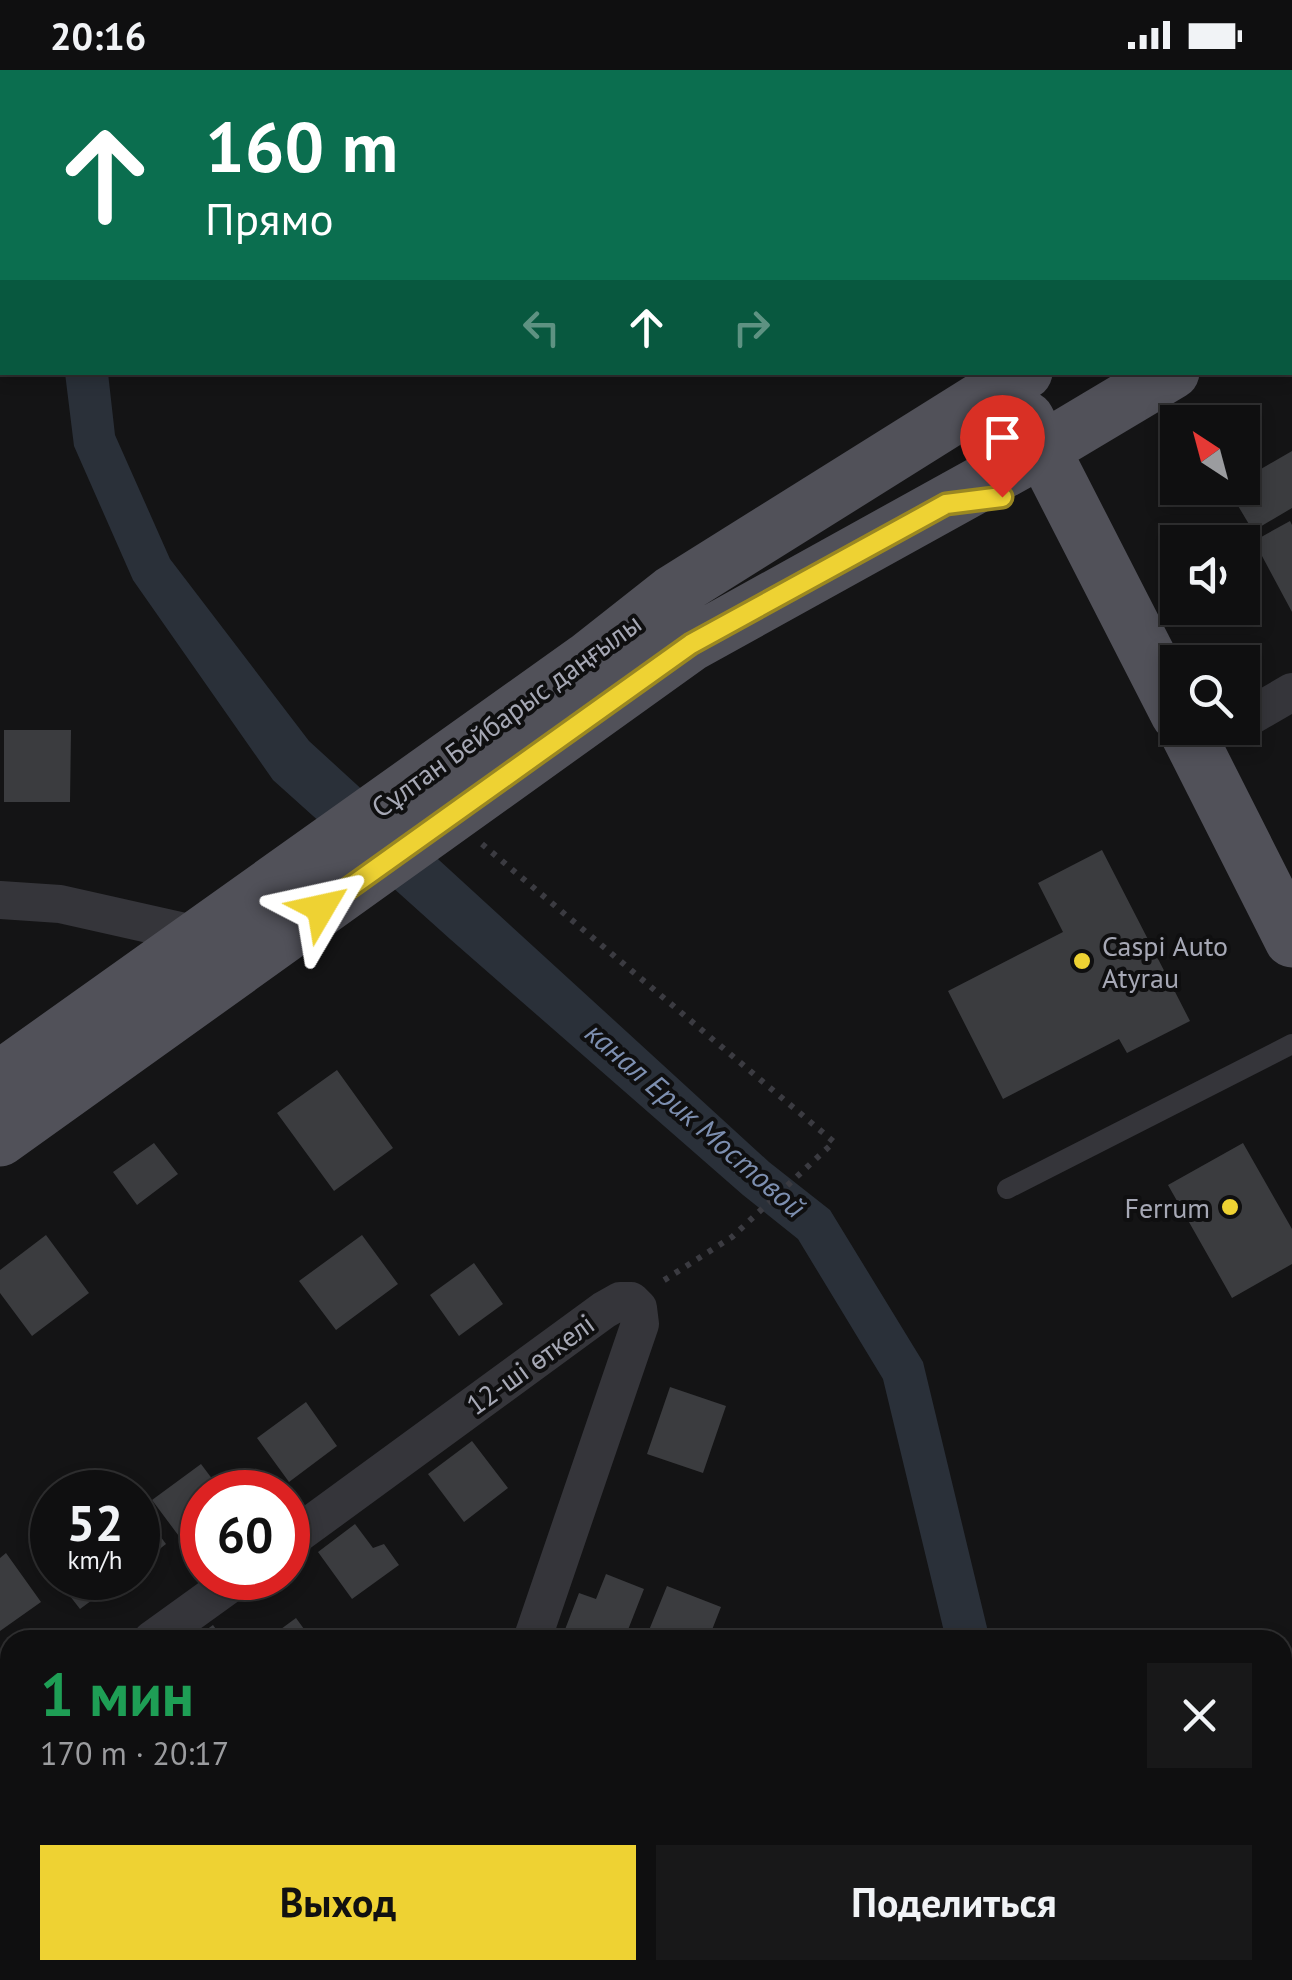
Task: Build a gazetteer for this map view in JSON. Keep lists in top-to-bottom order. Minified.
{"streets":{"main road":["Сұлтан Бейбарыс даңғылы"],"street":["12-ші өткелі"]},"water":["канал Ерик Мостовой"],"places":["Caspi Auto Atyrau","Ferrum"],"north":"top left","page":{"status":"20:16","turn":["160 m","Прямо"],"speed":"52 km/h","limit":"60","heading":["1 мин","170 m · 20:17"],"buttons":["Выход","Поделиться"]}}
